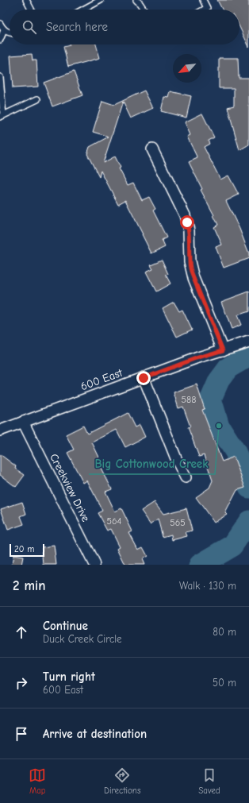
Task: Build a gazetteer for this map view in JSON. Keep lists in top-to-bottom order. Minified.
{"streets":{"street":["600 East","Creekview Drive"]},"crossings":[["600 East","Creekview Drive"]],"places":["Big Cottonwood Creek"],"house_numbers":["588","564","565"],"scale_bar":"20 m","north":"bottom left","page":{"search":"Search here","scale":"20 m","heading":["2 min","Walk · 130 m"],"list":[["Continue","Duck Creek Circle","80 m"],["Turn right","600 East","50 m"],"Arrive at destination"],"nav":["Map","Directions","Saved"]}}
